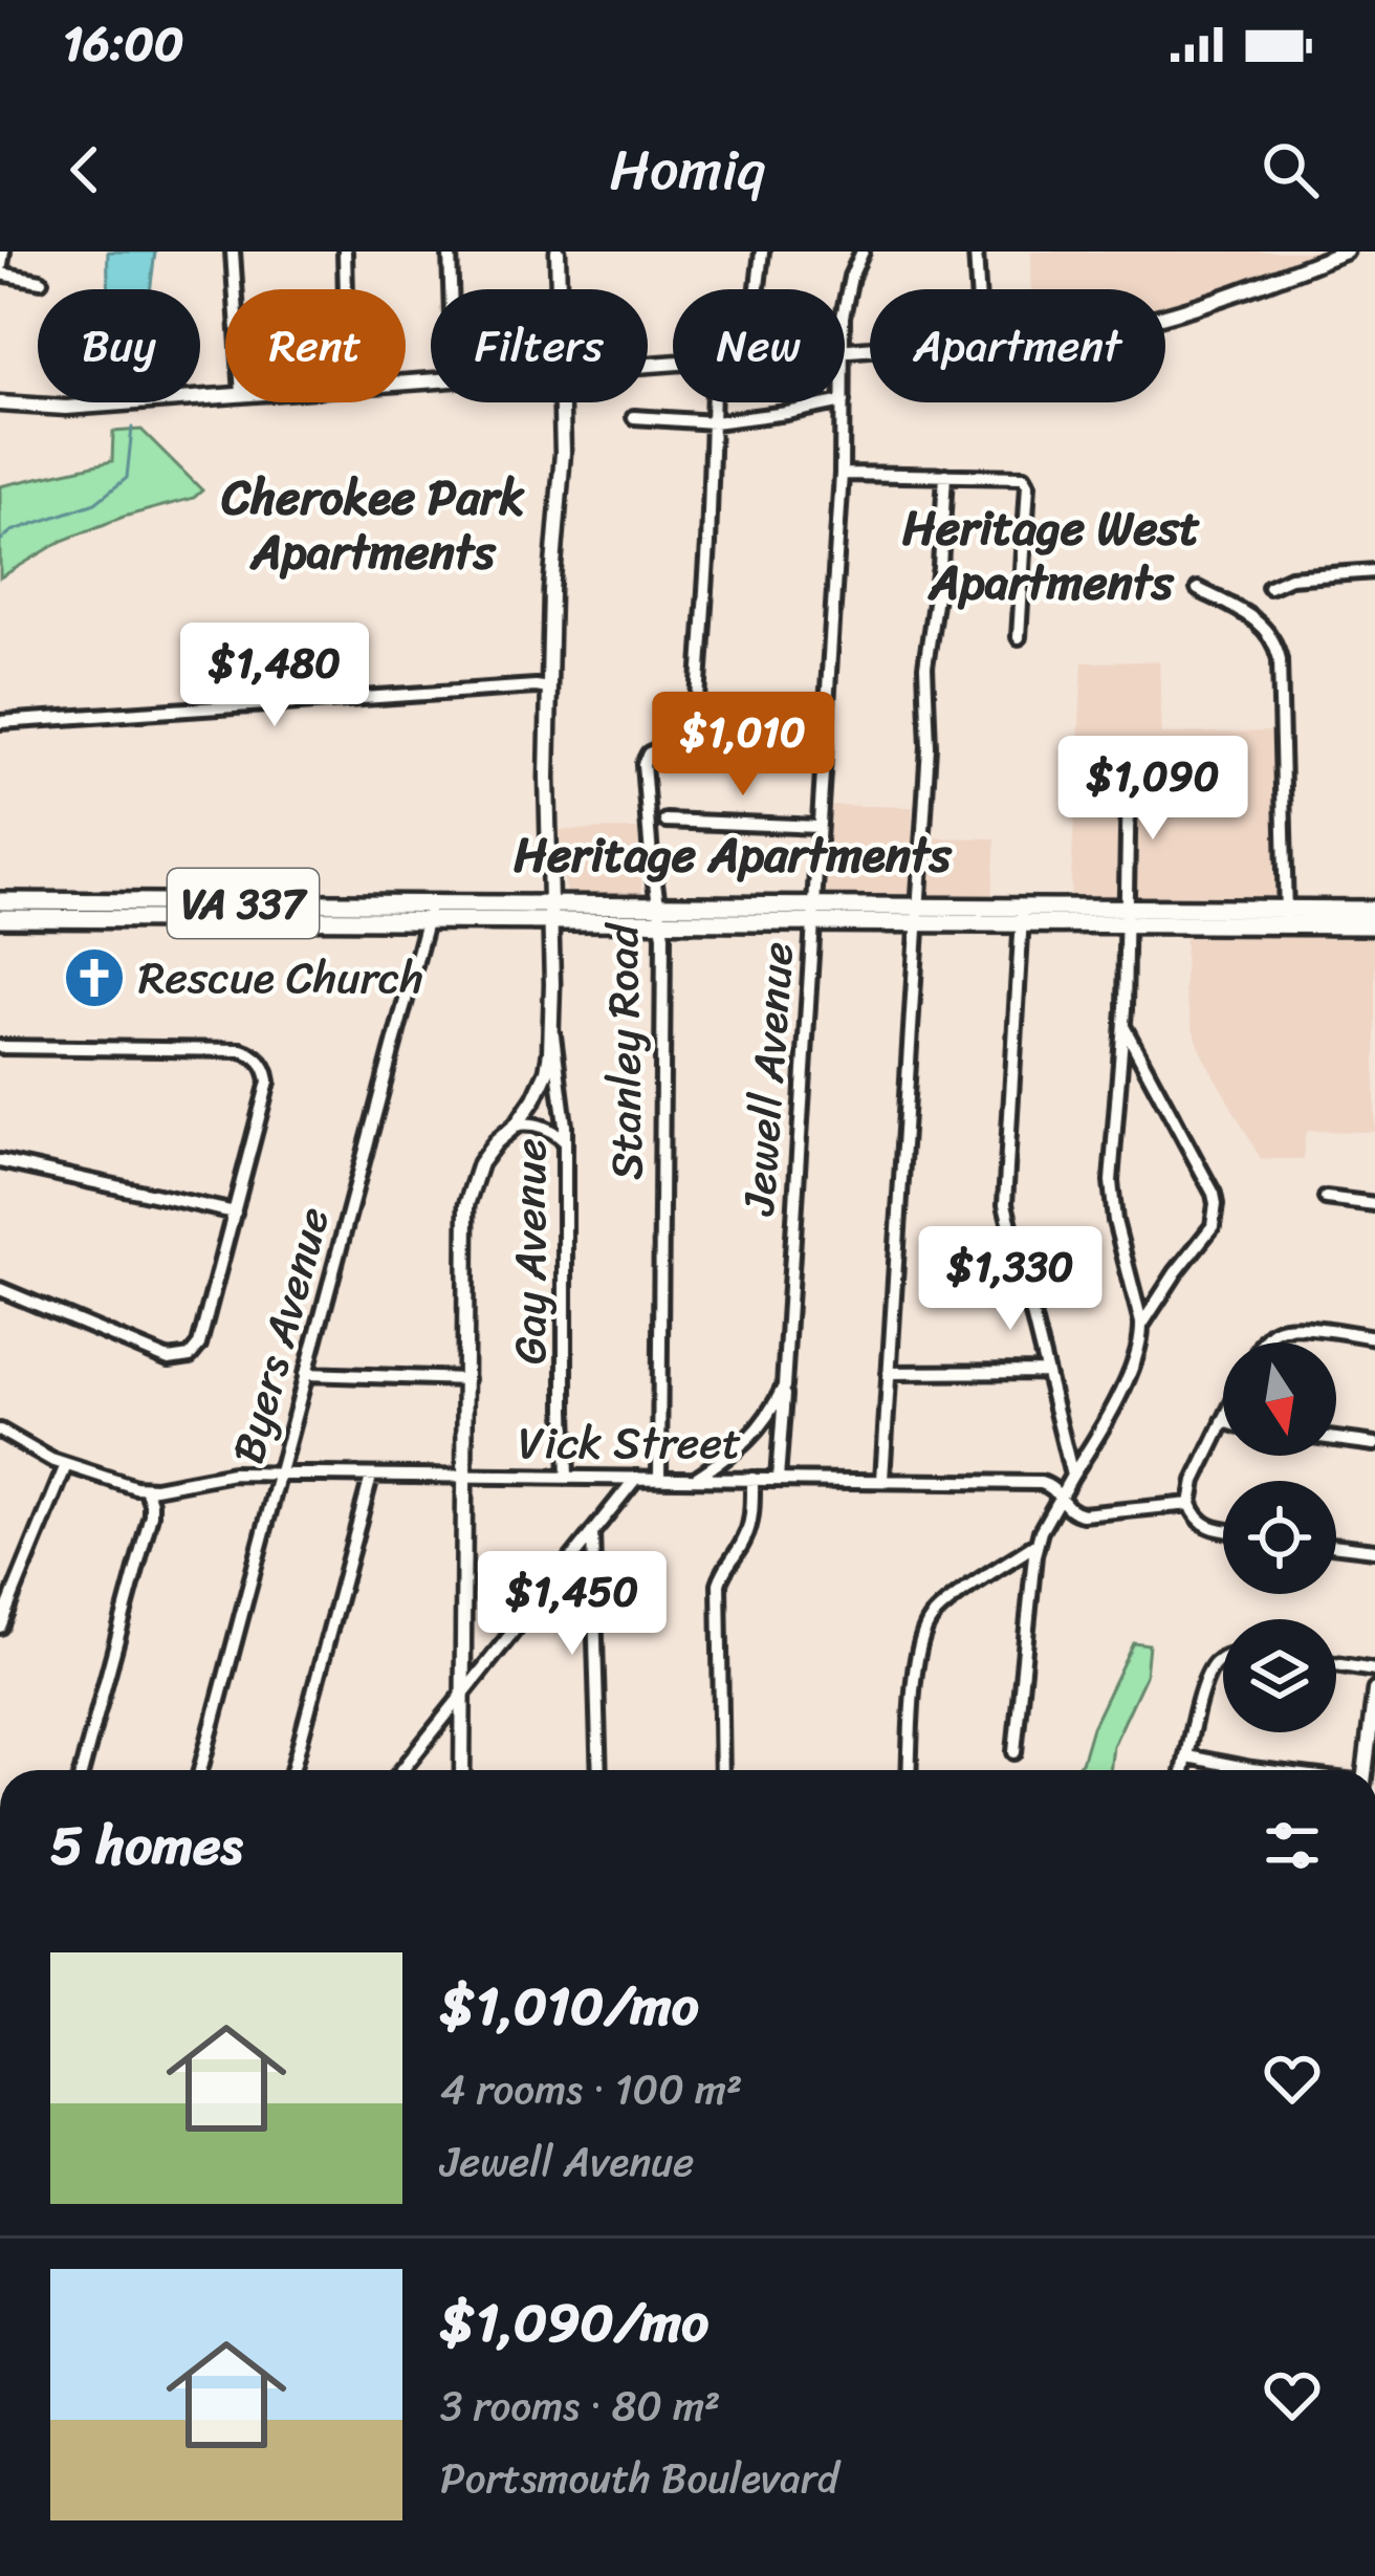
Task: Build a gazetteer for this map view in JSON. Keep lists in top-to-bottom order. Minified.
{"streets":{"main road":["VA 337"],"street":["Stanley Road","Jewell Avenue","Gay Avenue","Byers Avenue","Vick Street"]},"crossings":[["VA 337","Stanley Road"],["VA 337","Jewell Avenue"],["VA 337","Byers Avenue"],["Stanley Road","Vick Street"],["Jewell Avenue","Vick Street"],["Gay Avenue","Vick Street"],["Byers Avenue","Vick Street"]],"districts":["Cherokee Park Apartments","Heritage West Apartments","Heritage Apartments"],"places":{"church":["Rescue Church"]},"north":"bottom","page":{"status":"16:00","header":"Homiq","chip":["Buy","Rent","Filters","New","Apartment"],"price":["$1,480","$1,010","$1,090","$1,330","$1,450"],"heading":"5 homes","list":[{"name":"$1,010/mo","note":"4 rooms · 100 m² · Jewell Avenue"},{"name":"$1,090/mo","note":"3 rooms · 80 m² · Portsmouth Boulevard"}]}}
